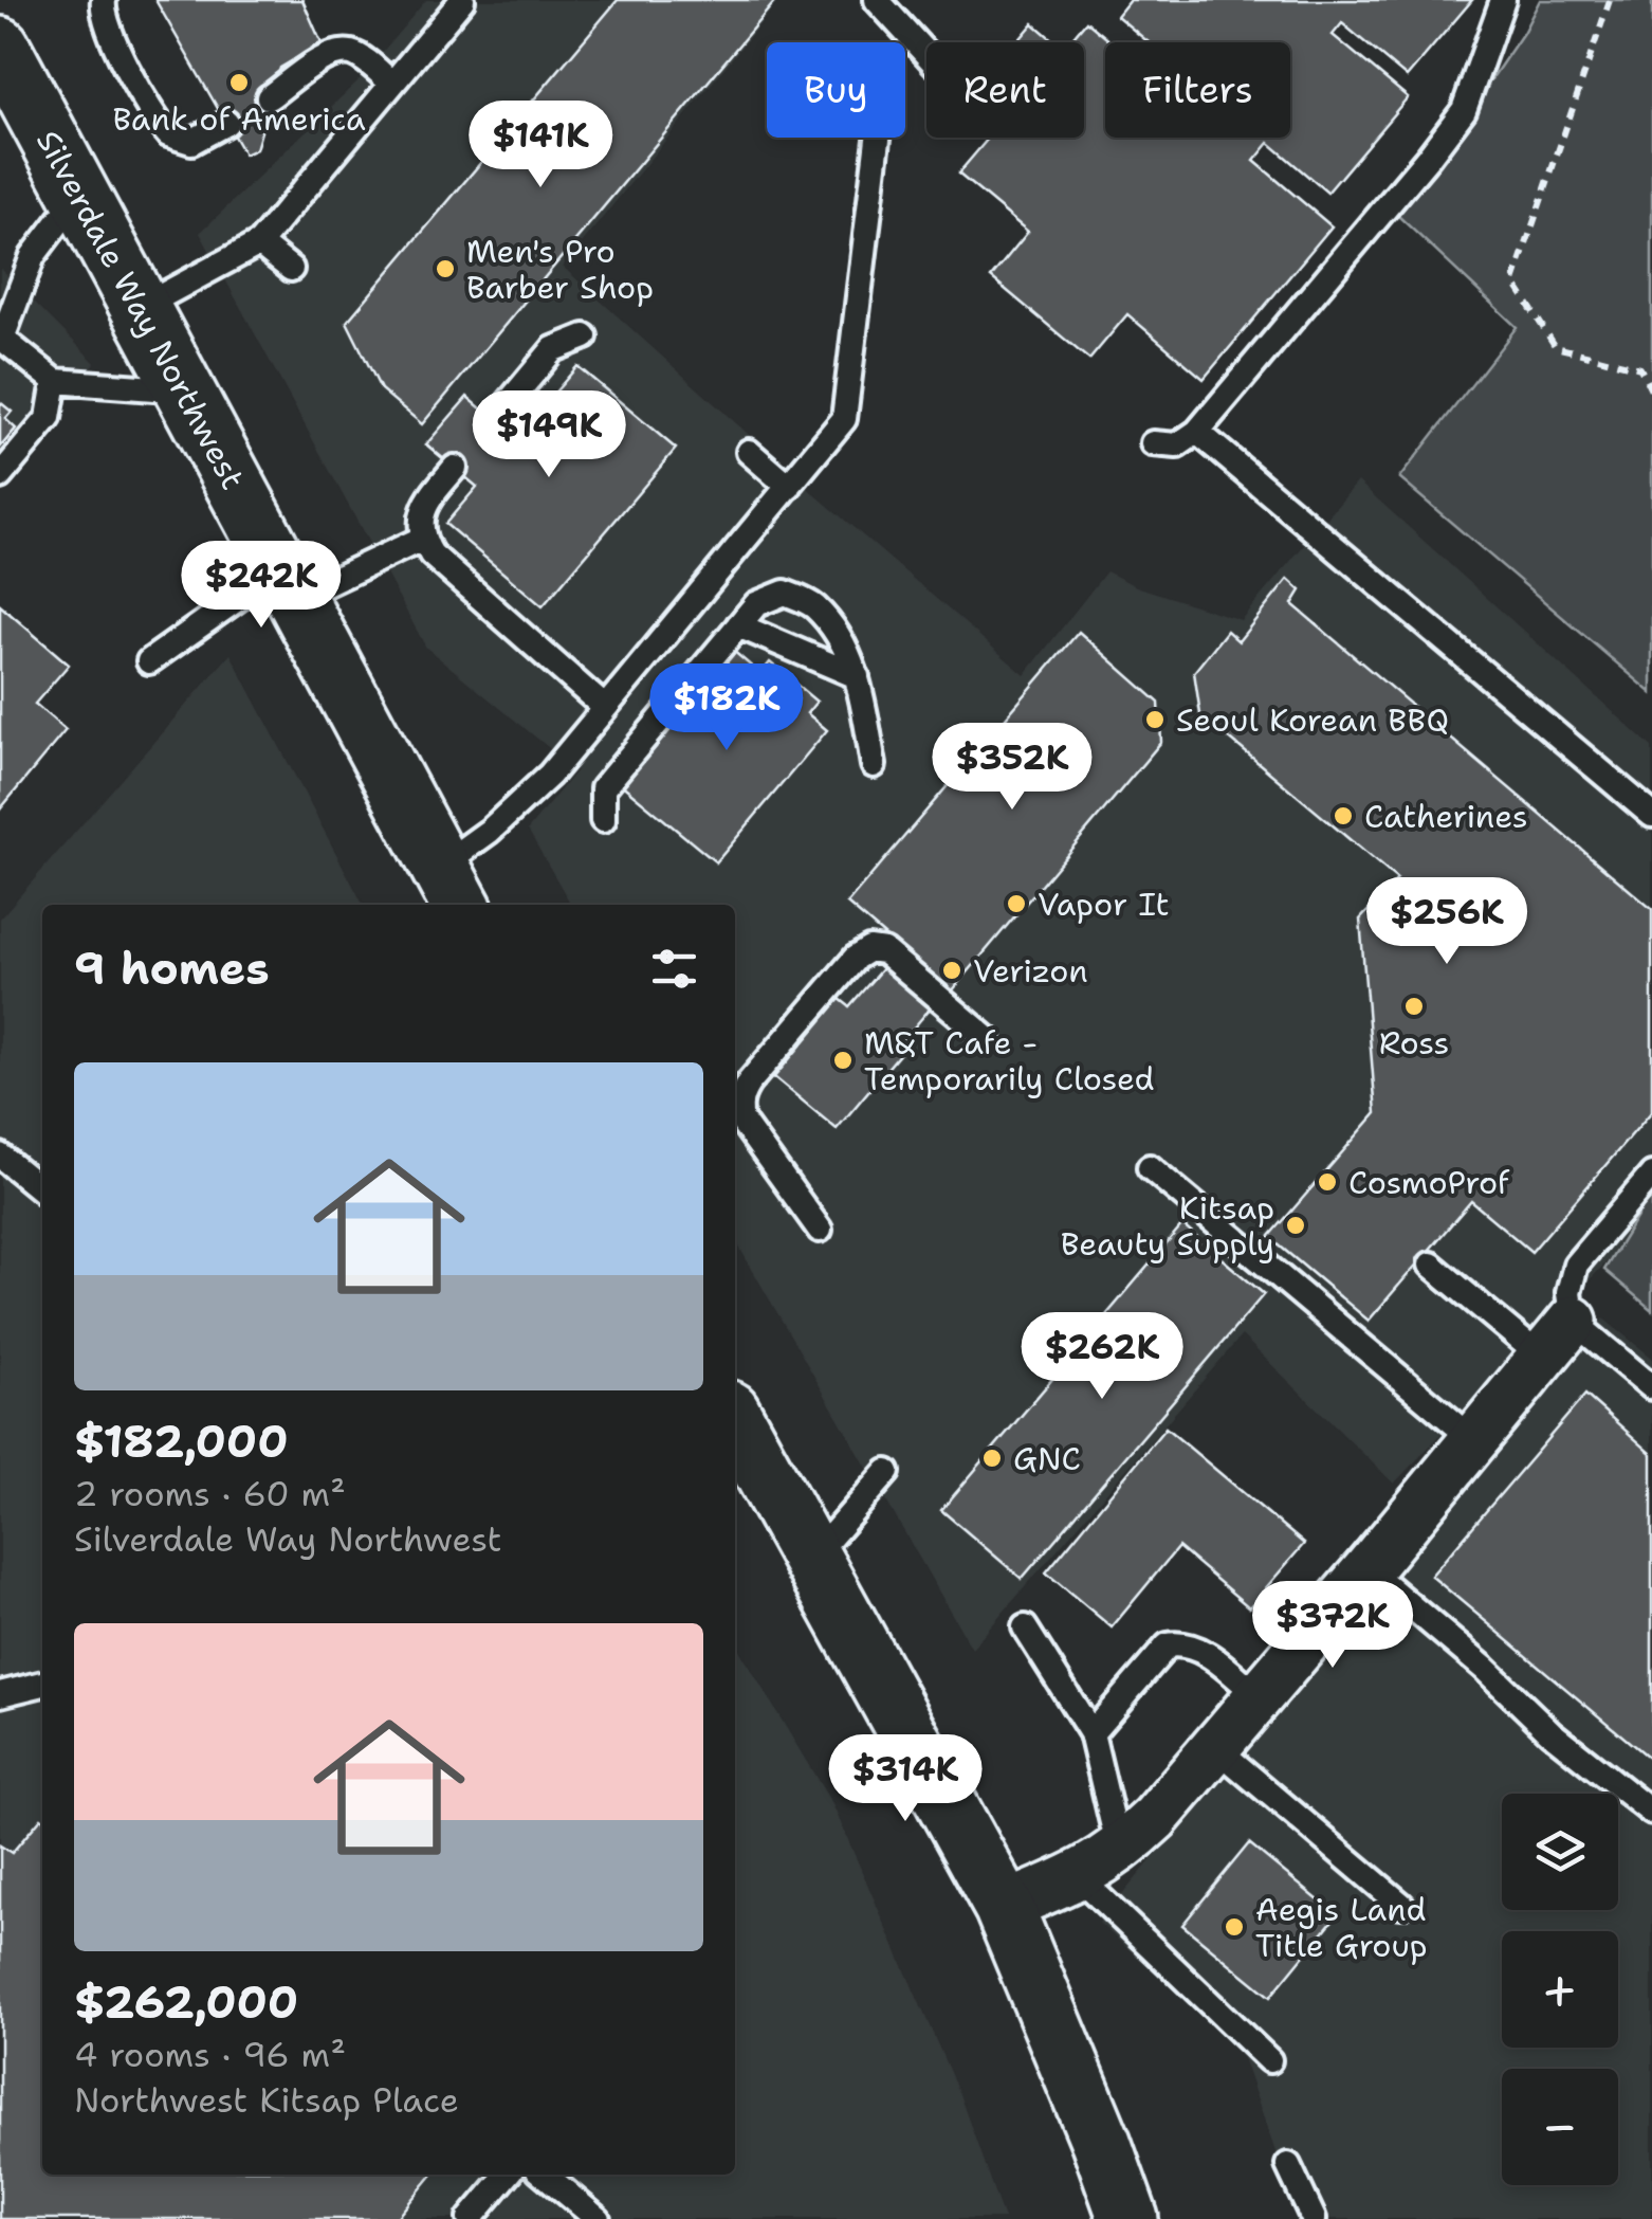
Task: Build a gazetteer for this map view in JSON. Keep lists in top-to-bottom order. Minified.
{"streets":{"main road":["Silverdale Way Northwest"]},"places":["Bank of America","Men's Pro Barber Shop","Seoul Korean BBQ","Catherines","Vapor It","Verizon","Ross","M&T Cafe - Temporarily Closed","CosmoProf","Kitsap Beauty Supply","GNC","Aegis Land Title Group"],"page":{"chip":["Buy","Rent","Filters"],"price":["$141K","$149K","$242K","$182K","$352K","$256K","$262K","$372K","$314K"],"heading":"9 homes","list":[{"name":"$182,000","note":"2 rooms · 60 m² · Silverdale Way Northwest"},{"name":"$262,000","note":"4 rooms · 96 m² · Northwest Kitsap Place"}],"map_buttons":["+","−"]}}
